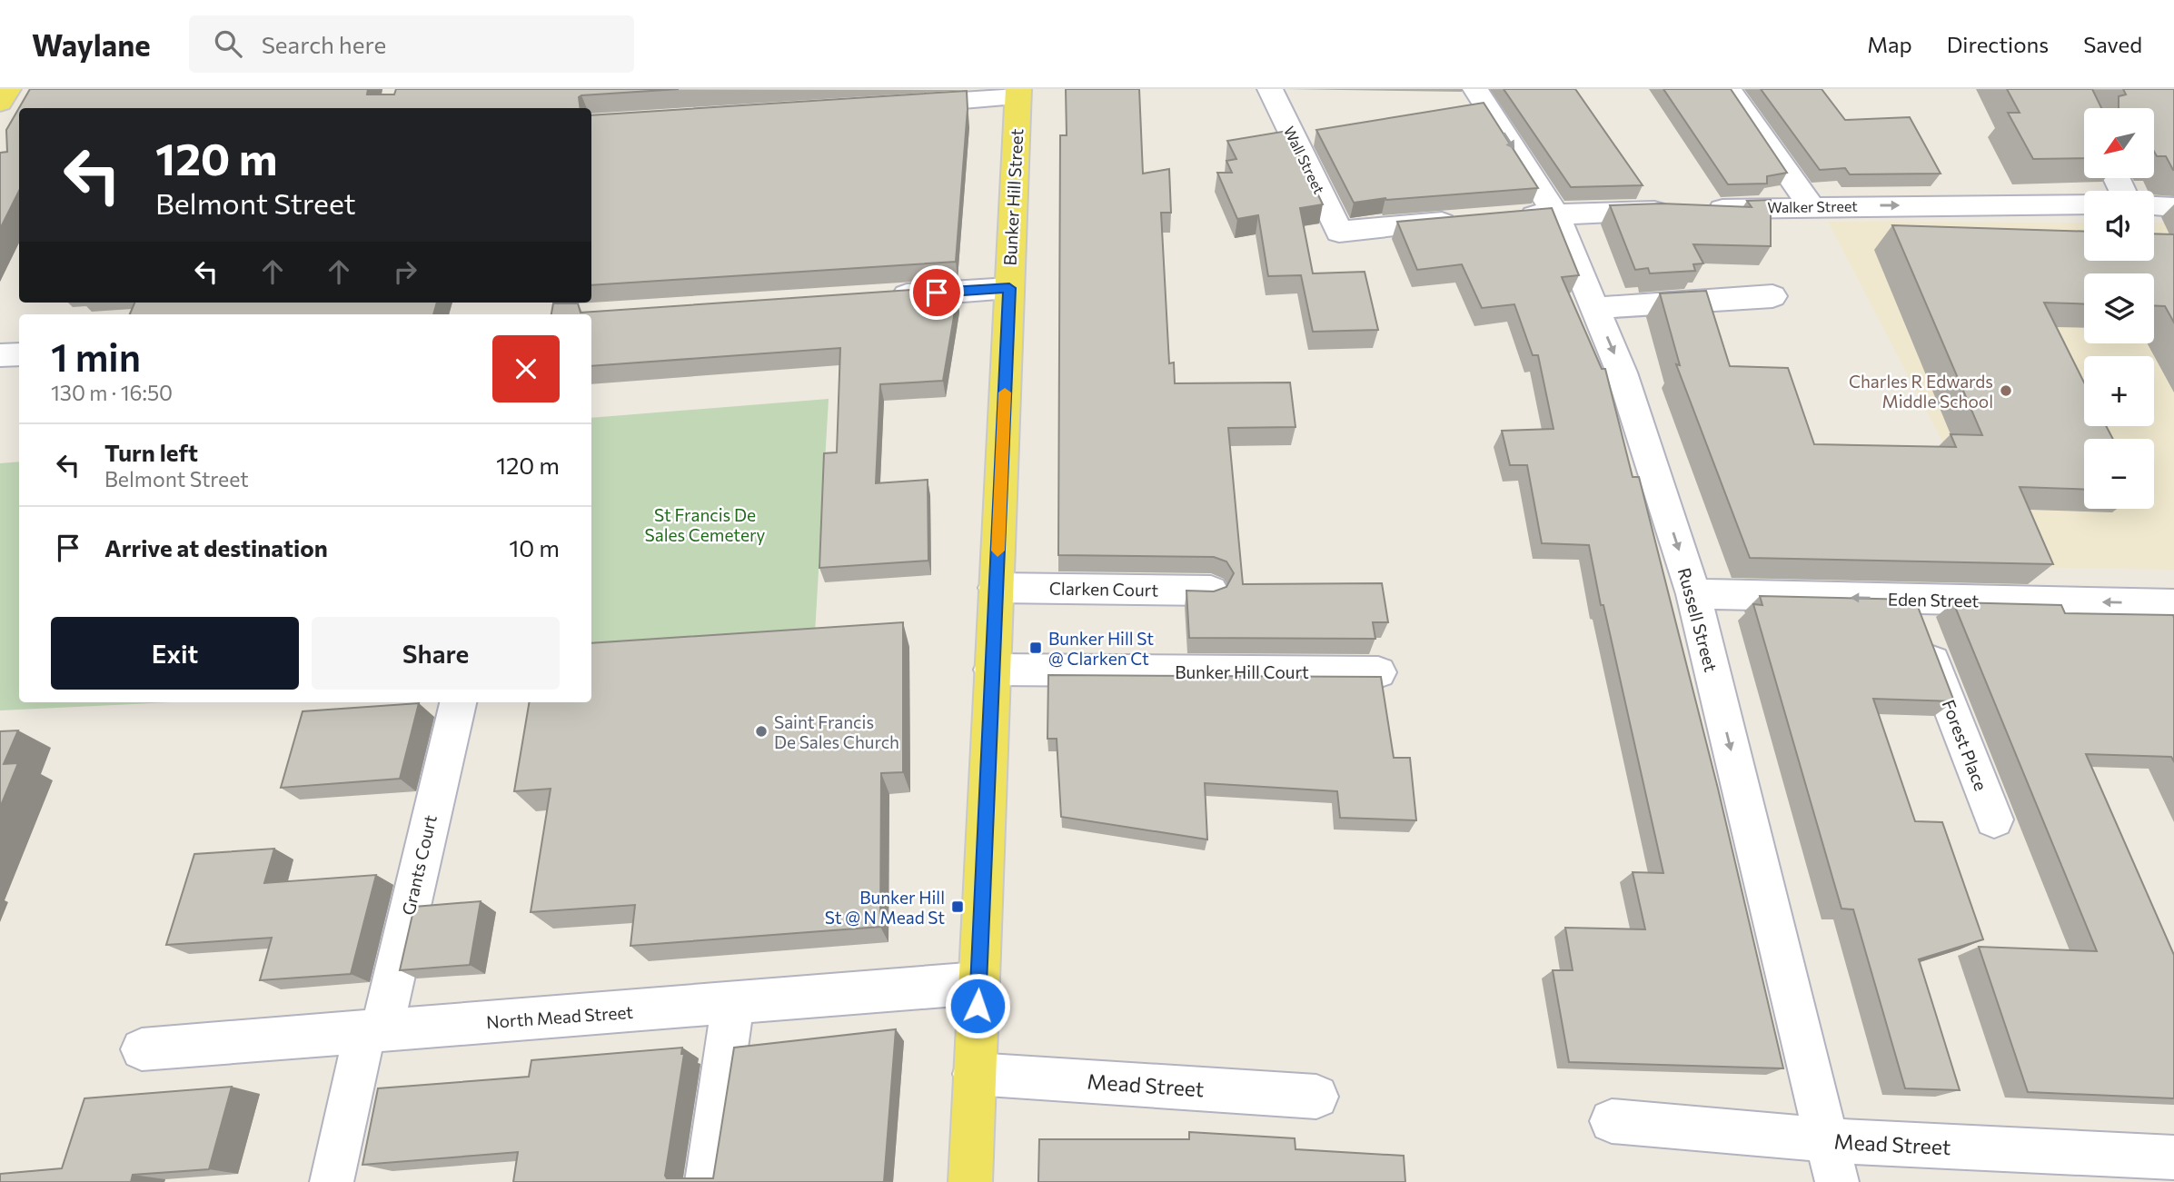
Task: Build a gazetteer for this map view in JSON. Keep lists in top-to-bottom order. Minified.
{"streets":{"main road":["Bunker Hill Street"],"street":["Wall Street","Walker Street","Clarken Court","Eden Street","Russell Street","Bunker Hill Court","Forest Place","Grants Court","North Mead Street","Mead Street"]},"crossings":[["Bunker Hill Street","Clarken Court"],["Bunker Hill Street","Bunker Hill Court"],["Bunker Hill Street","North Mead Street"],["Bunker Hill Street","Mead Street"],["Walker Street","Russell Street"],["Eden Street","Russell Street"],["Eden Street","Forest Place"],["Russell Street","Mead Street"],["Grants Court","North Mead Street"]],"one_way":["Walker Street","Eden Street","Russell Street"],"parks":["St Francis De Sales Cemetery"],"places":{"other":["Charles R Edwards Middle School","Saint Francis De Sales Church"],"transit":["Bunker Hill St @ Clarken Ct","Bunker Hill St @ N Mead St"]},"north":"bottom left","page":{"header":"Waylane","search":"Search here","nav":["Map","Directions","Saved"],"map_buttons":["+","−"],"turn":["120 m","Belmont Street"],"heading":["1 min","130 m · 16:50"],"list":[{"name":"Turn left","note":"Belmont Street","value":"120 m"},{"name":"Arrive at destination","value":"10 m"}],"buttons":["Exit","Share"]}}
